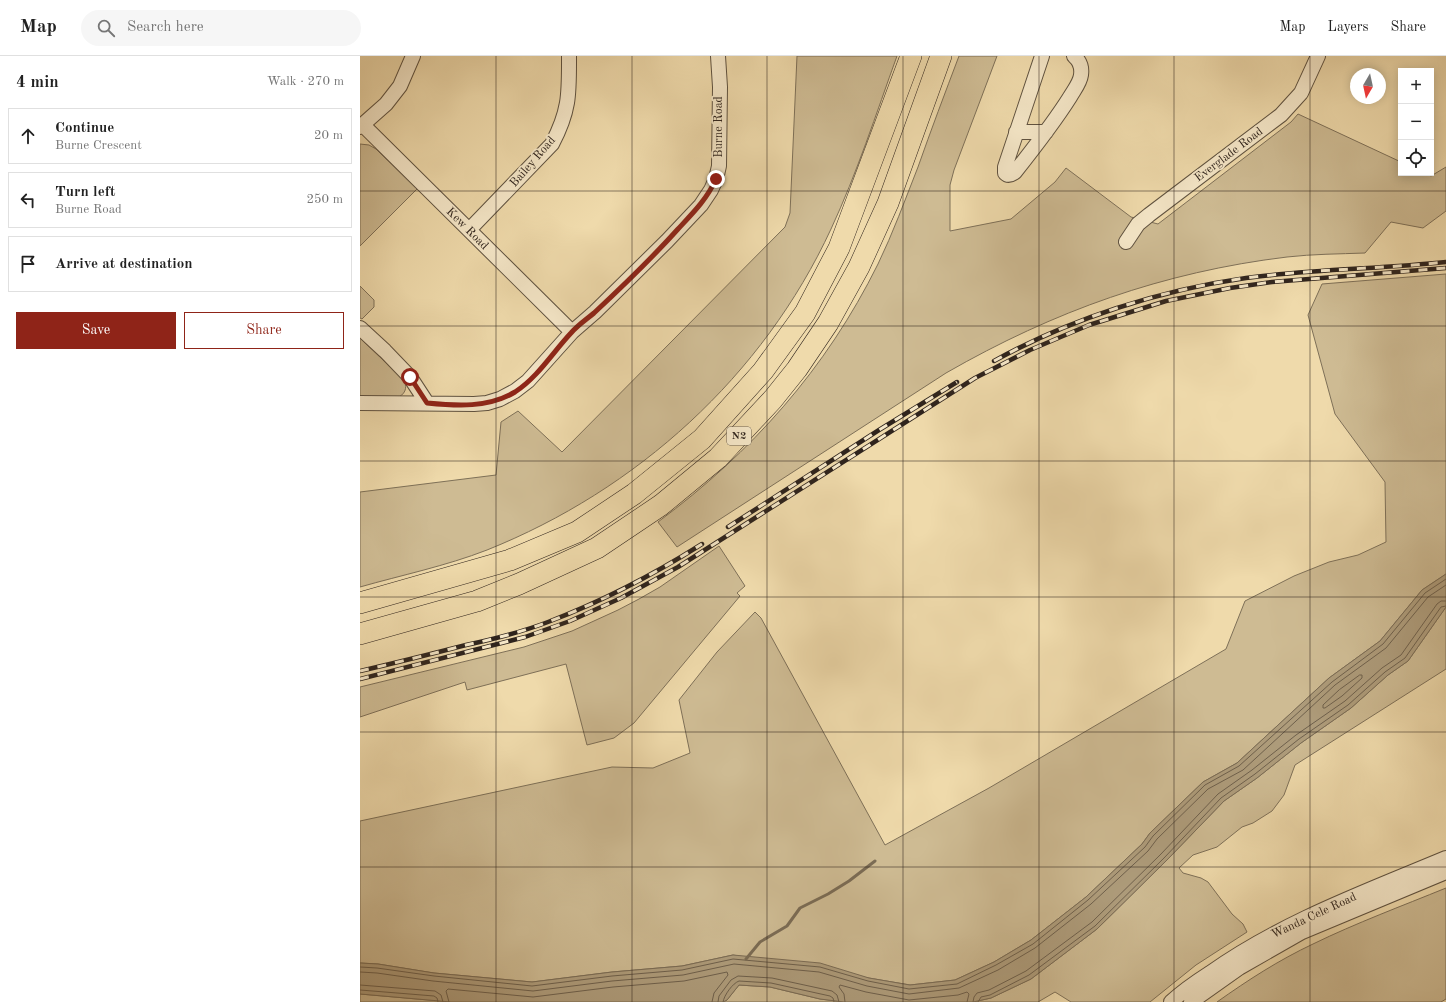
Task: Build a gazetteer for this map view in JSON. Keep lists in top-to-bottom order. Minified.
{"streets":{"highway":["N2"],"street":["Burne Road","Everglade Road","Bailey Road","Kew Road","Wanda Cele Road"]},"crossings":[["Burne Road","Kew Road"],["Bailey Road","Kew Road"]],"north":"bottom","page":{"header":"Map","search":"Search here","nav":["Map","Layers","Share"],"heading":["4 min","Walk · 270 m"],"map_buttons":["+","−"],"list":[["Continue","Burne Crescent","20 m"],["Turn left","Burne Road","250 m"],"Arrive at destination"],"buttons":["Save","Share"]}}
